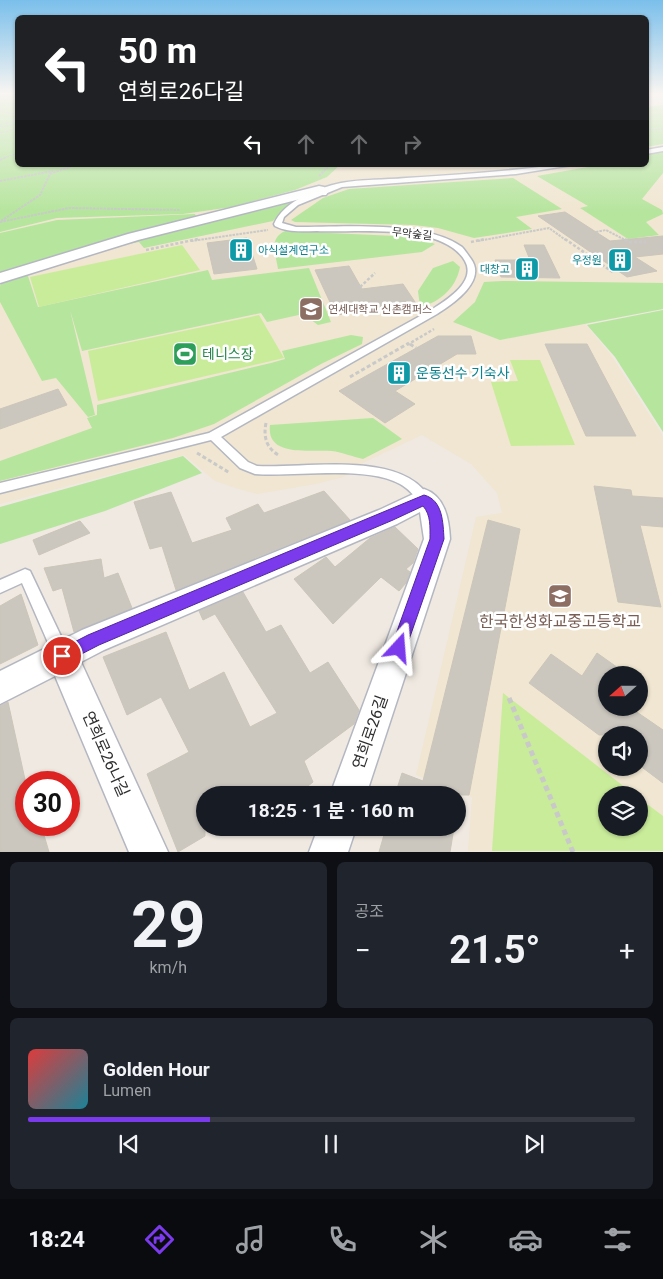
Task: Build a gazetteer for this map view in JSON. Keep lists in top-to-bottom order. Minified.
{"streets":{"street":["연희로26길","연희로26나길"],"lane":["무악숲길"]},"places":{"building":["아식설계연구소","우정원","대창고","운동선수 기숙사"],"school or university":["연세대학교 신촌캠퍼스","한국한성화교중고등학교"],"sports":["테니스장"]},"north":"left","page":{"turn":["50 m","연희로26다길"],"limit":"30","trip":"18:25 · 1 분 · 160 m","tile":[["29","km/h"],"공조"],"heat":["−","21.5°","+"],"song":["Golden Hour","Lumen"],"tabs":"18:24"}}
